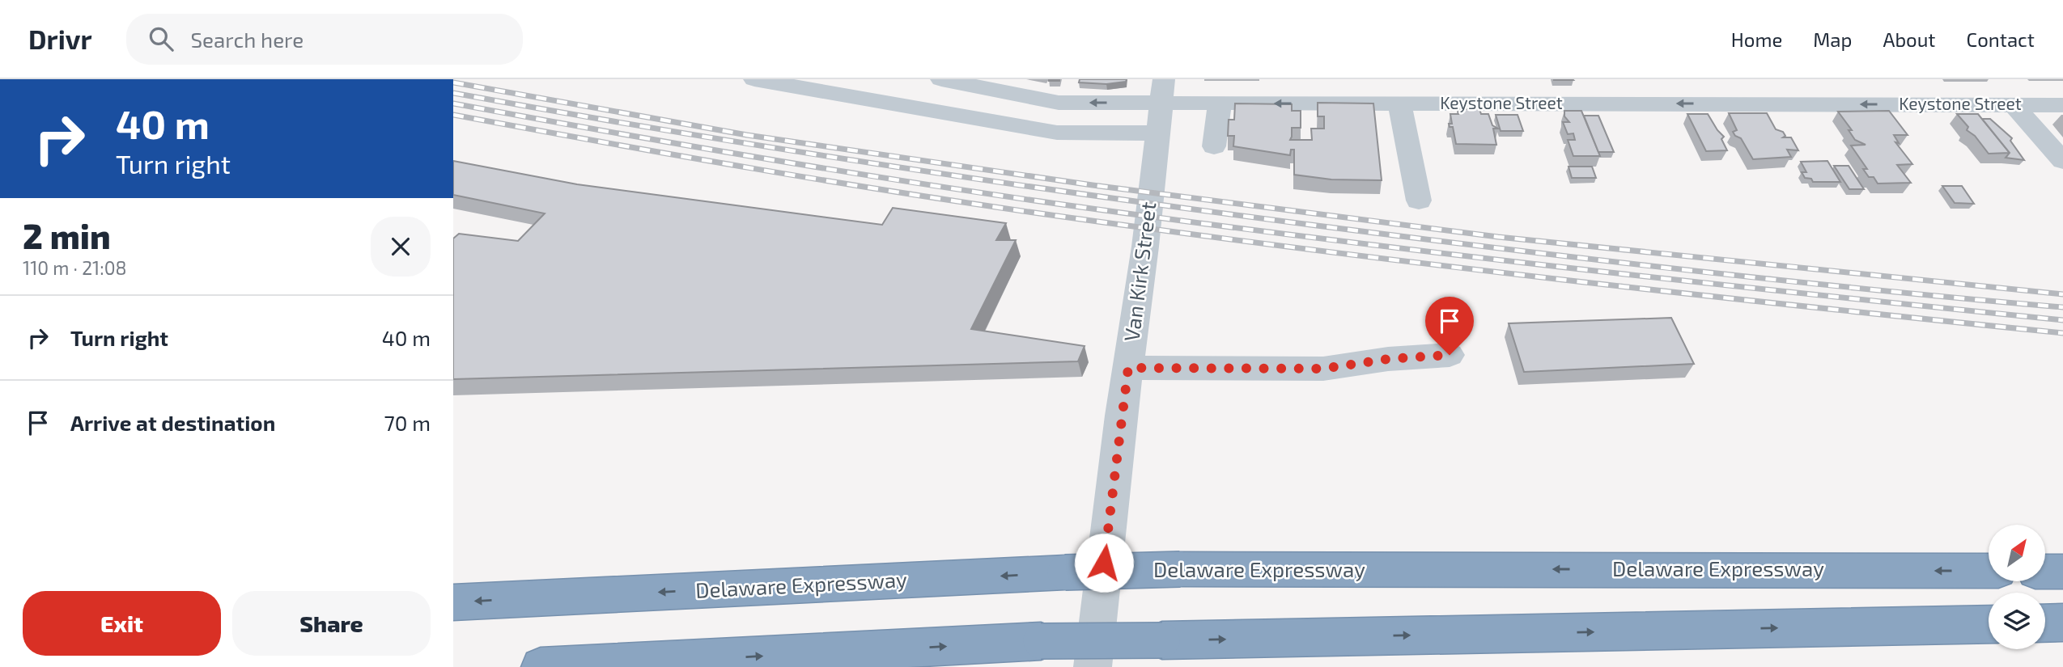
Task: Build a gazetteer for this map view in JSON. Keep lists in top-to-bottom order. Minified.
{"streets":{"highway":["Delaware Expressway"],"street":["Keystone Street","Van Kirk Street"]},"crossings":[["Keystone Street","Van Kirk Street"]],"north":"top right","page":{"header":"Drivr","search":"Search here","nav":["Home","Map","About","Contact"],"turn":["40 m","Turn right"],"heading":["2 min","110 m · 21:08"],"list":[{"name":"Turn right","value":"40 m"},{"name":"Arrive at destination","value":"70 m"}],"buttons":["Exit","Share"]}}
